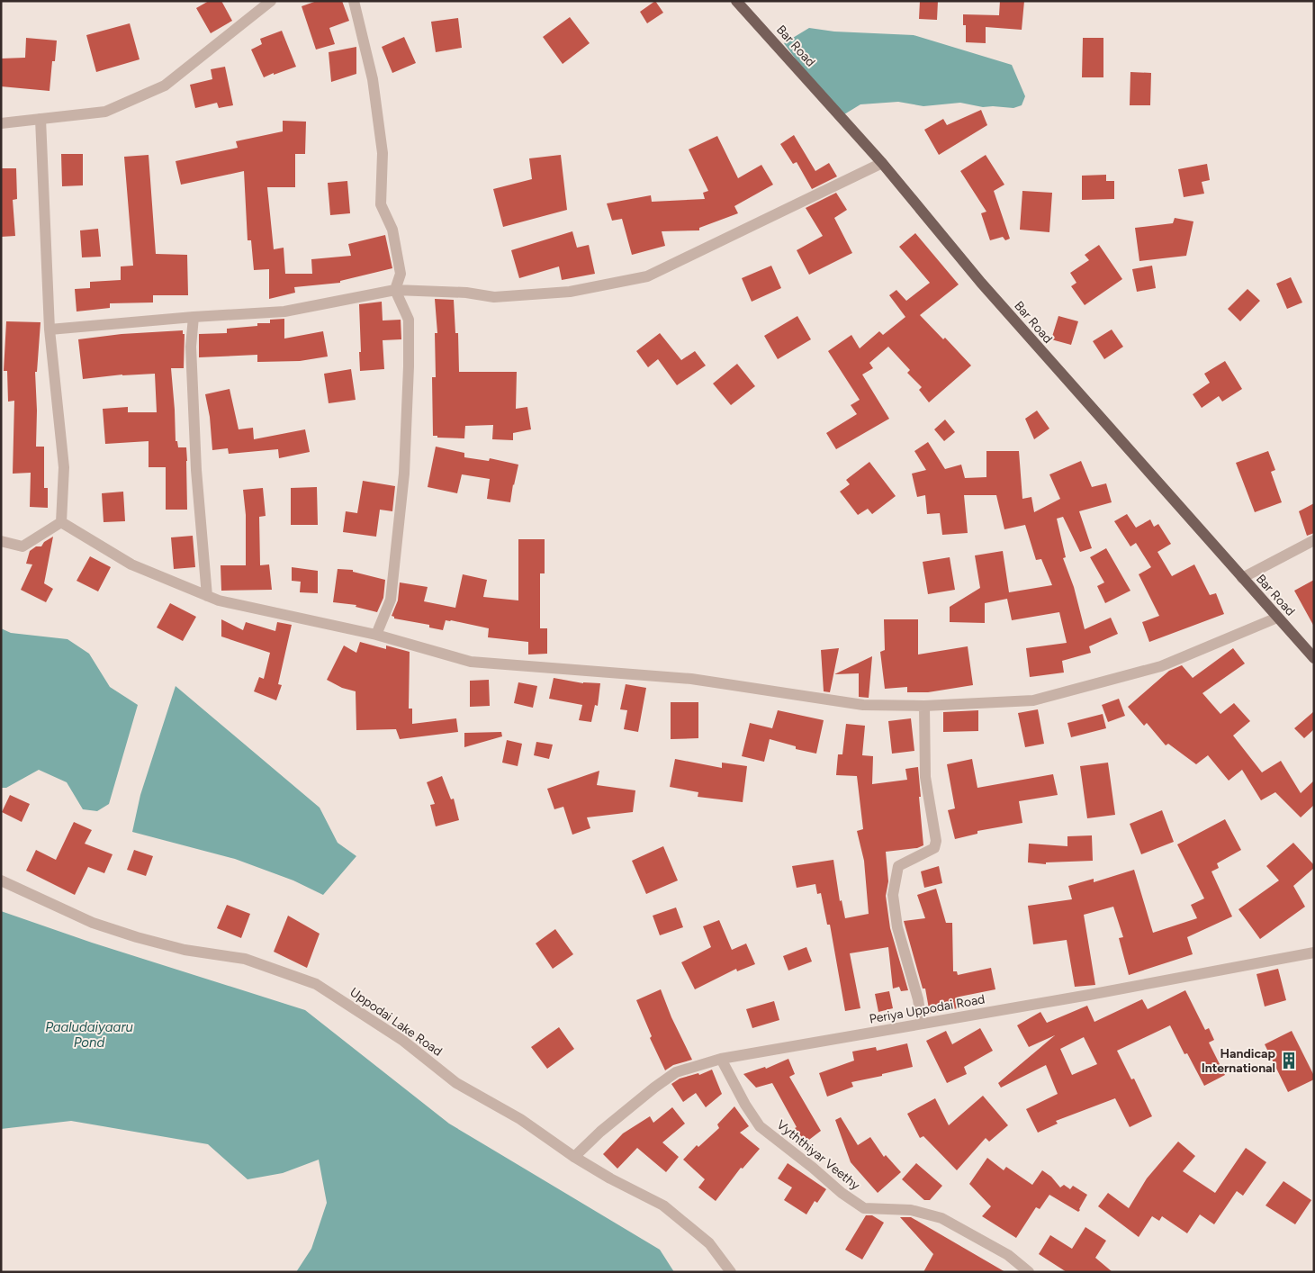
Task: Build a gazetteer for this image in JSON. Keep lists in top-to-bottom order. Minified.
{"streets":{"main road":["Bar Road"],"street":["Periya Uppodai Road","Uppodai Lake Road","Vyththiyar Veethy"]},"crossings":[["Periya Uppodai Road","Uppodai Lake Road"],["Periya Uppodai Road","Vyththiyar Veethy"]],"water":["Paaludaiyaaru Pond"],"places":{"building":["Handicap International"]}}
